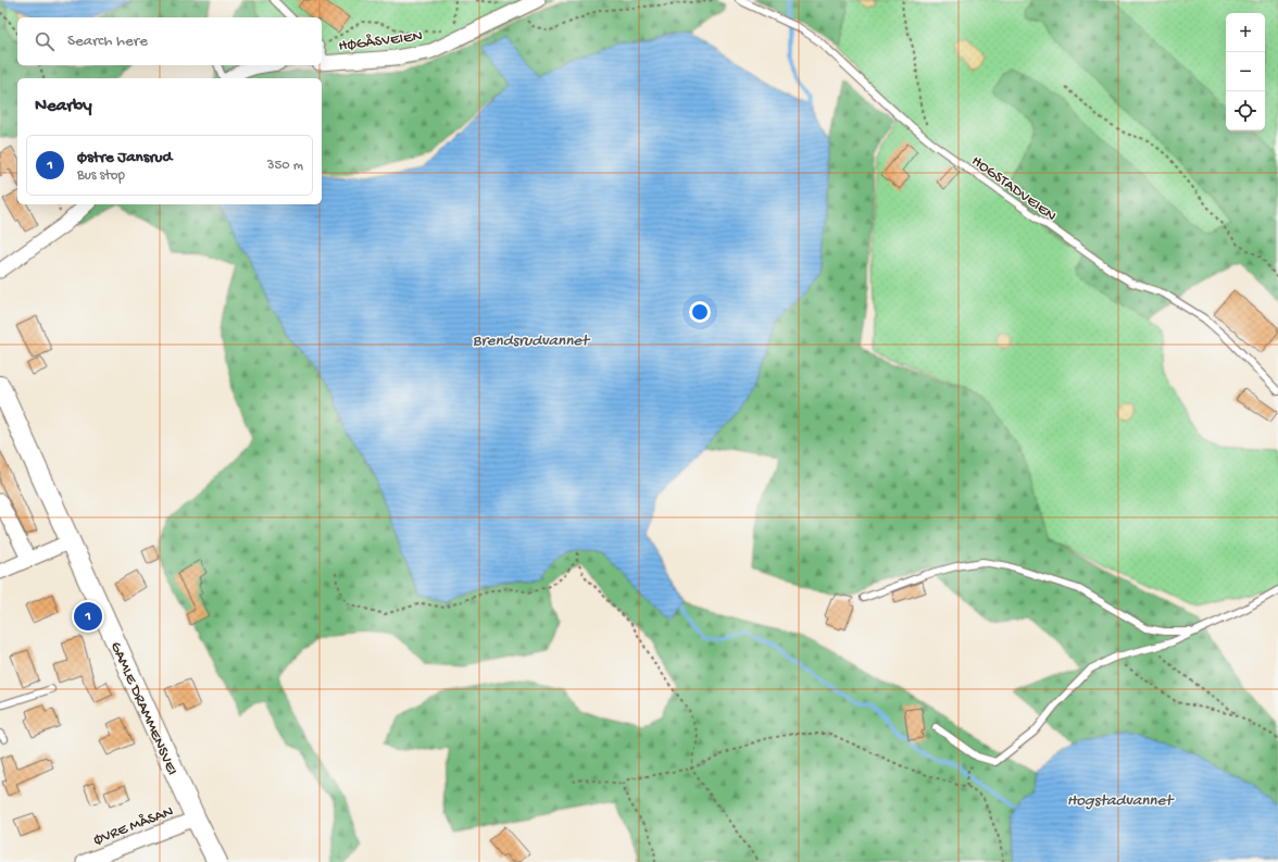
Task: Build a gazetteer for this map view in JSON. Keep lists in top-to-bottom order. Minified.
{"streets":{"main road":["GAMLE DRAMMENSVEI"],"street":["HØGÅSVEIEN","ØVRE MÅSAN"],"lane":["HOGSTADVEIEN"]},"crossings":[["GAMLE DRAMMENSVEI","ØVRE MÅSAN"]],"water":["Brendsrudvannet","Hogstadvannet"],"page":{"map_buttons":["+","−"],"search":"Search here","heading":"Nearby","list":[{"mark":"1","name":"Østre Jansrud","note":"Bus stop","value":"350 m"}],"pins":"1"}}
